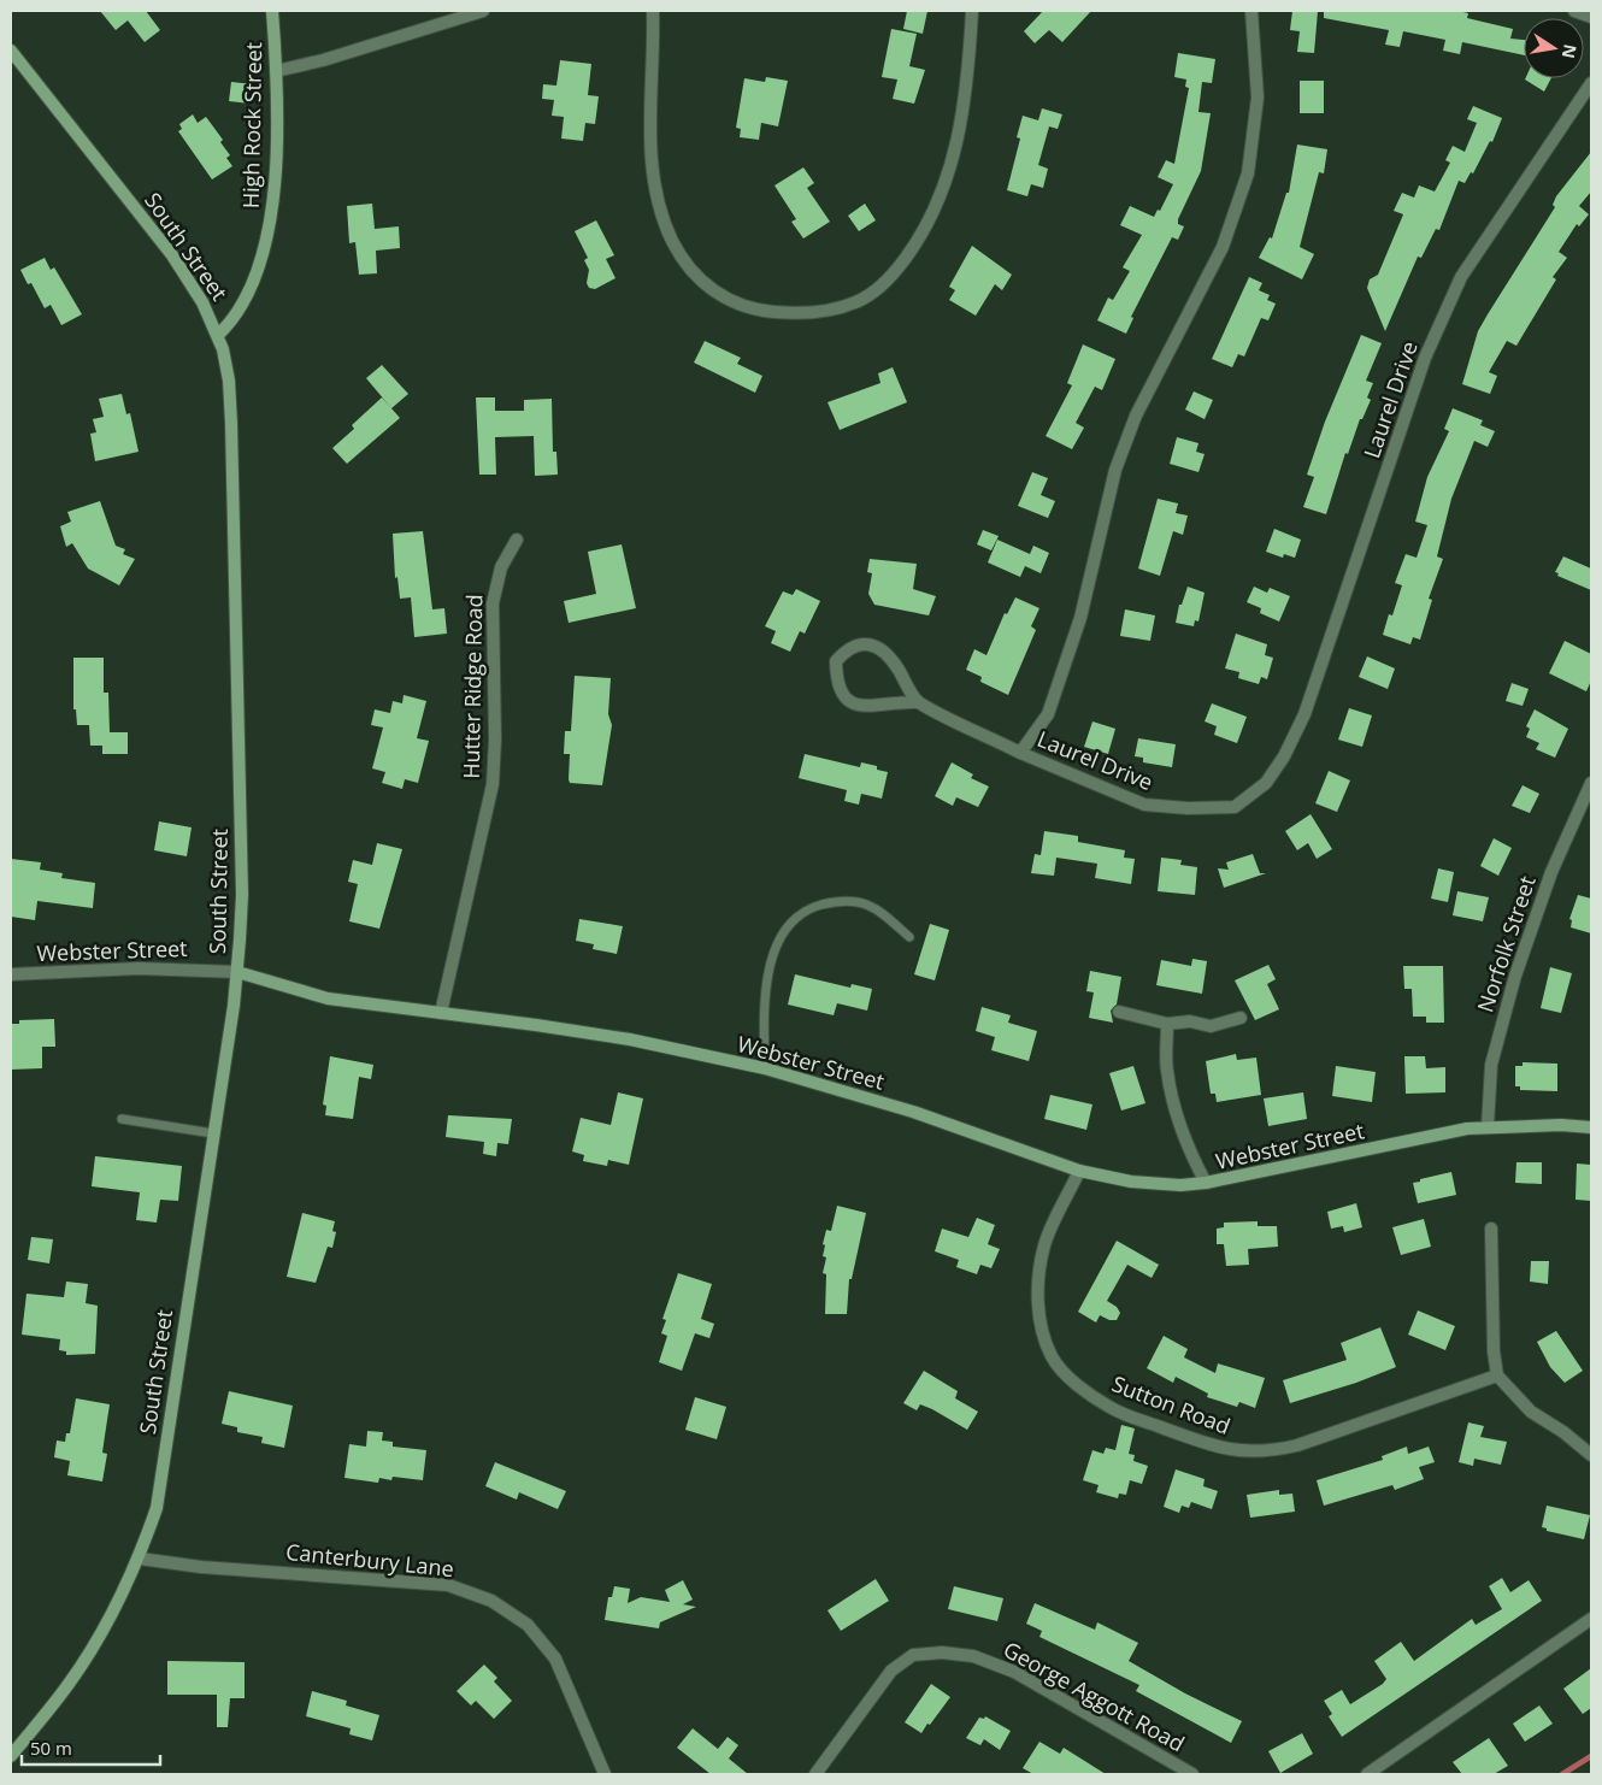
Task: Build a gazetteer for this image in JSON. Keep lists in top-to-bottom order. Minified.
{"streets":{"street":["High Rock Street","South Street","Laurel Drive","Hutter Ridge Road","Norfolk Street","Webster Street","Sutton Road","Canterbury Lane","George Aggott Road"]},"crossings":[["High Rock Street","South Street"],["South Street","Webster Street"],["South Street","Canterbury Lane"],["Hutter Ridge Road","Webster Street"],["Norfolk Street","Webster Street"],["Webster Street","Sutton Road"]],"scale_bar":"50 m","north":"right"}
